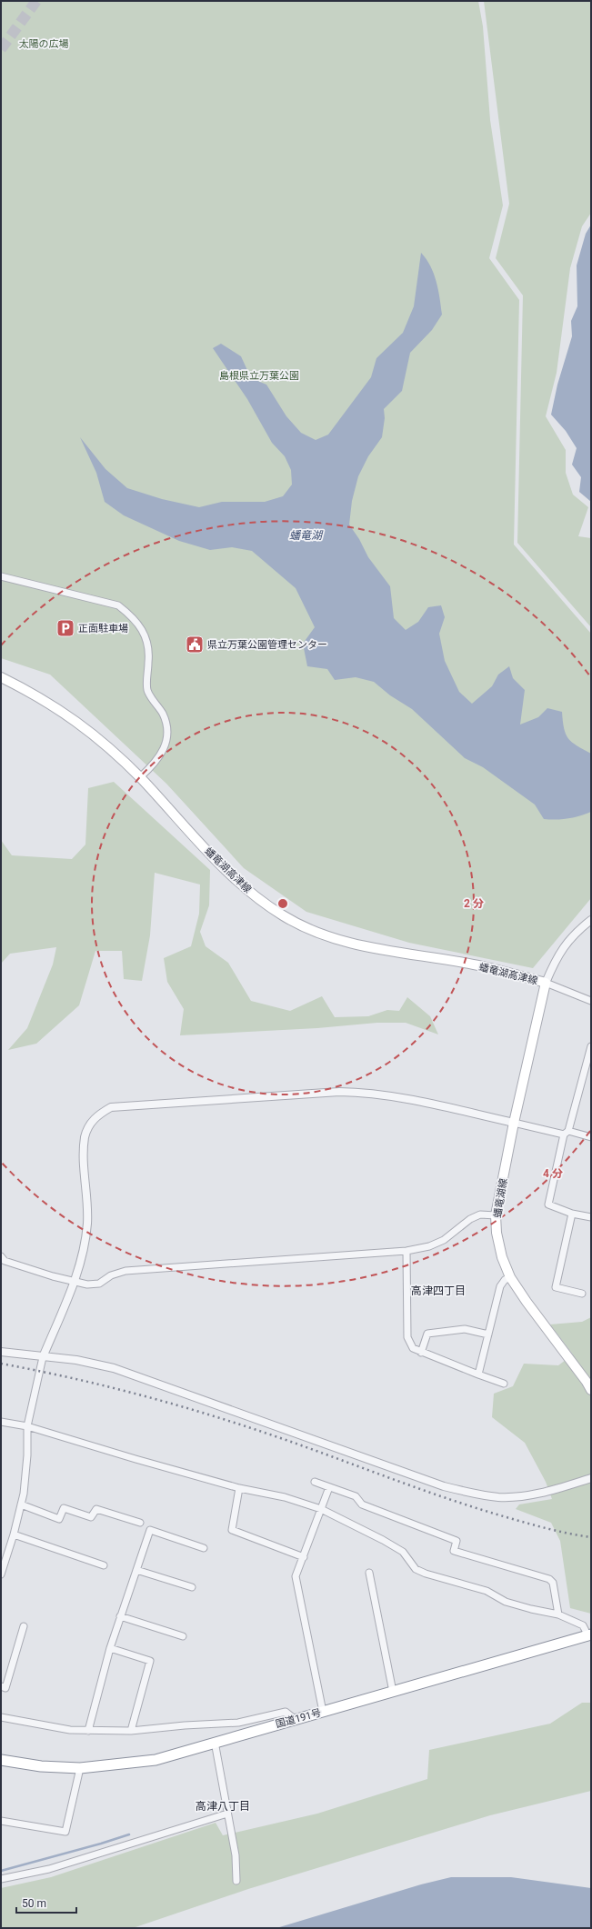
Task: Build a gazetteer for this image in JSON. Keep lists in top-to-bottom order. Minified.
{"streets":{"highway":["国道191号"],"main road":["蟠竜湖高津線","蟠竜湖線"]},"crossings":[["蟠竜湖高津線","蟠竜湖線"]],"districts":["高津四丁目","高津八丁目"],"water":["蟠竜湖"],"parks":["太陽の広場","島根県立万葉公園"],"places":{"parking":["正面駐車場"],"public building":["県立万葉公園管理センター"]},"scale_bar":"50 m","rings":["2 分","4 分"]}
